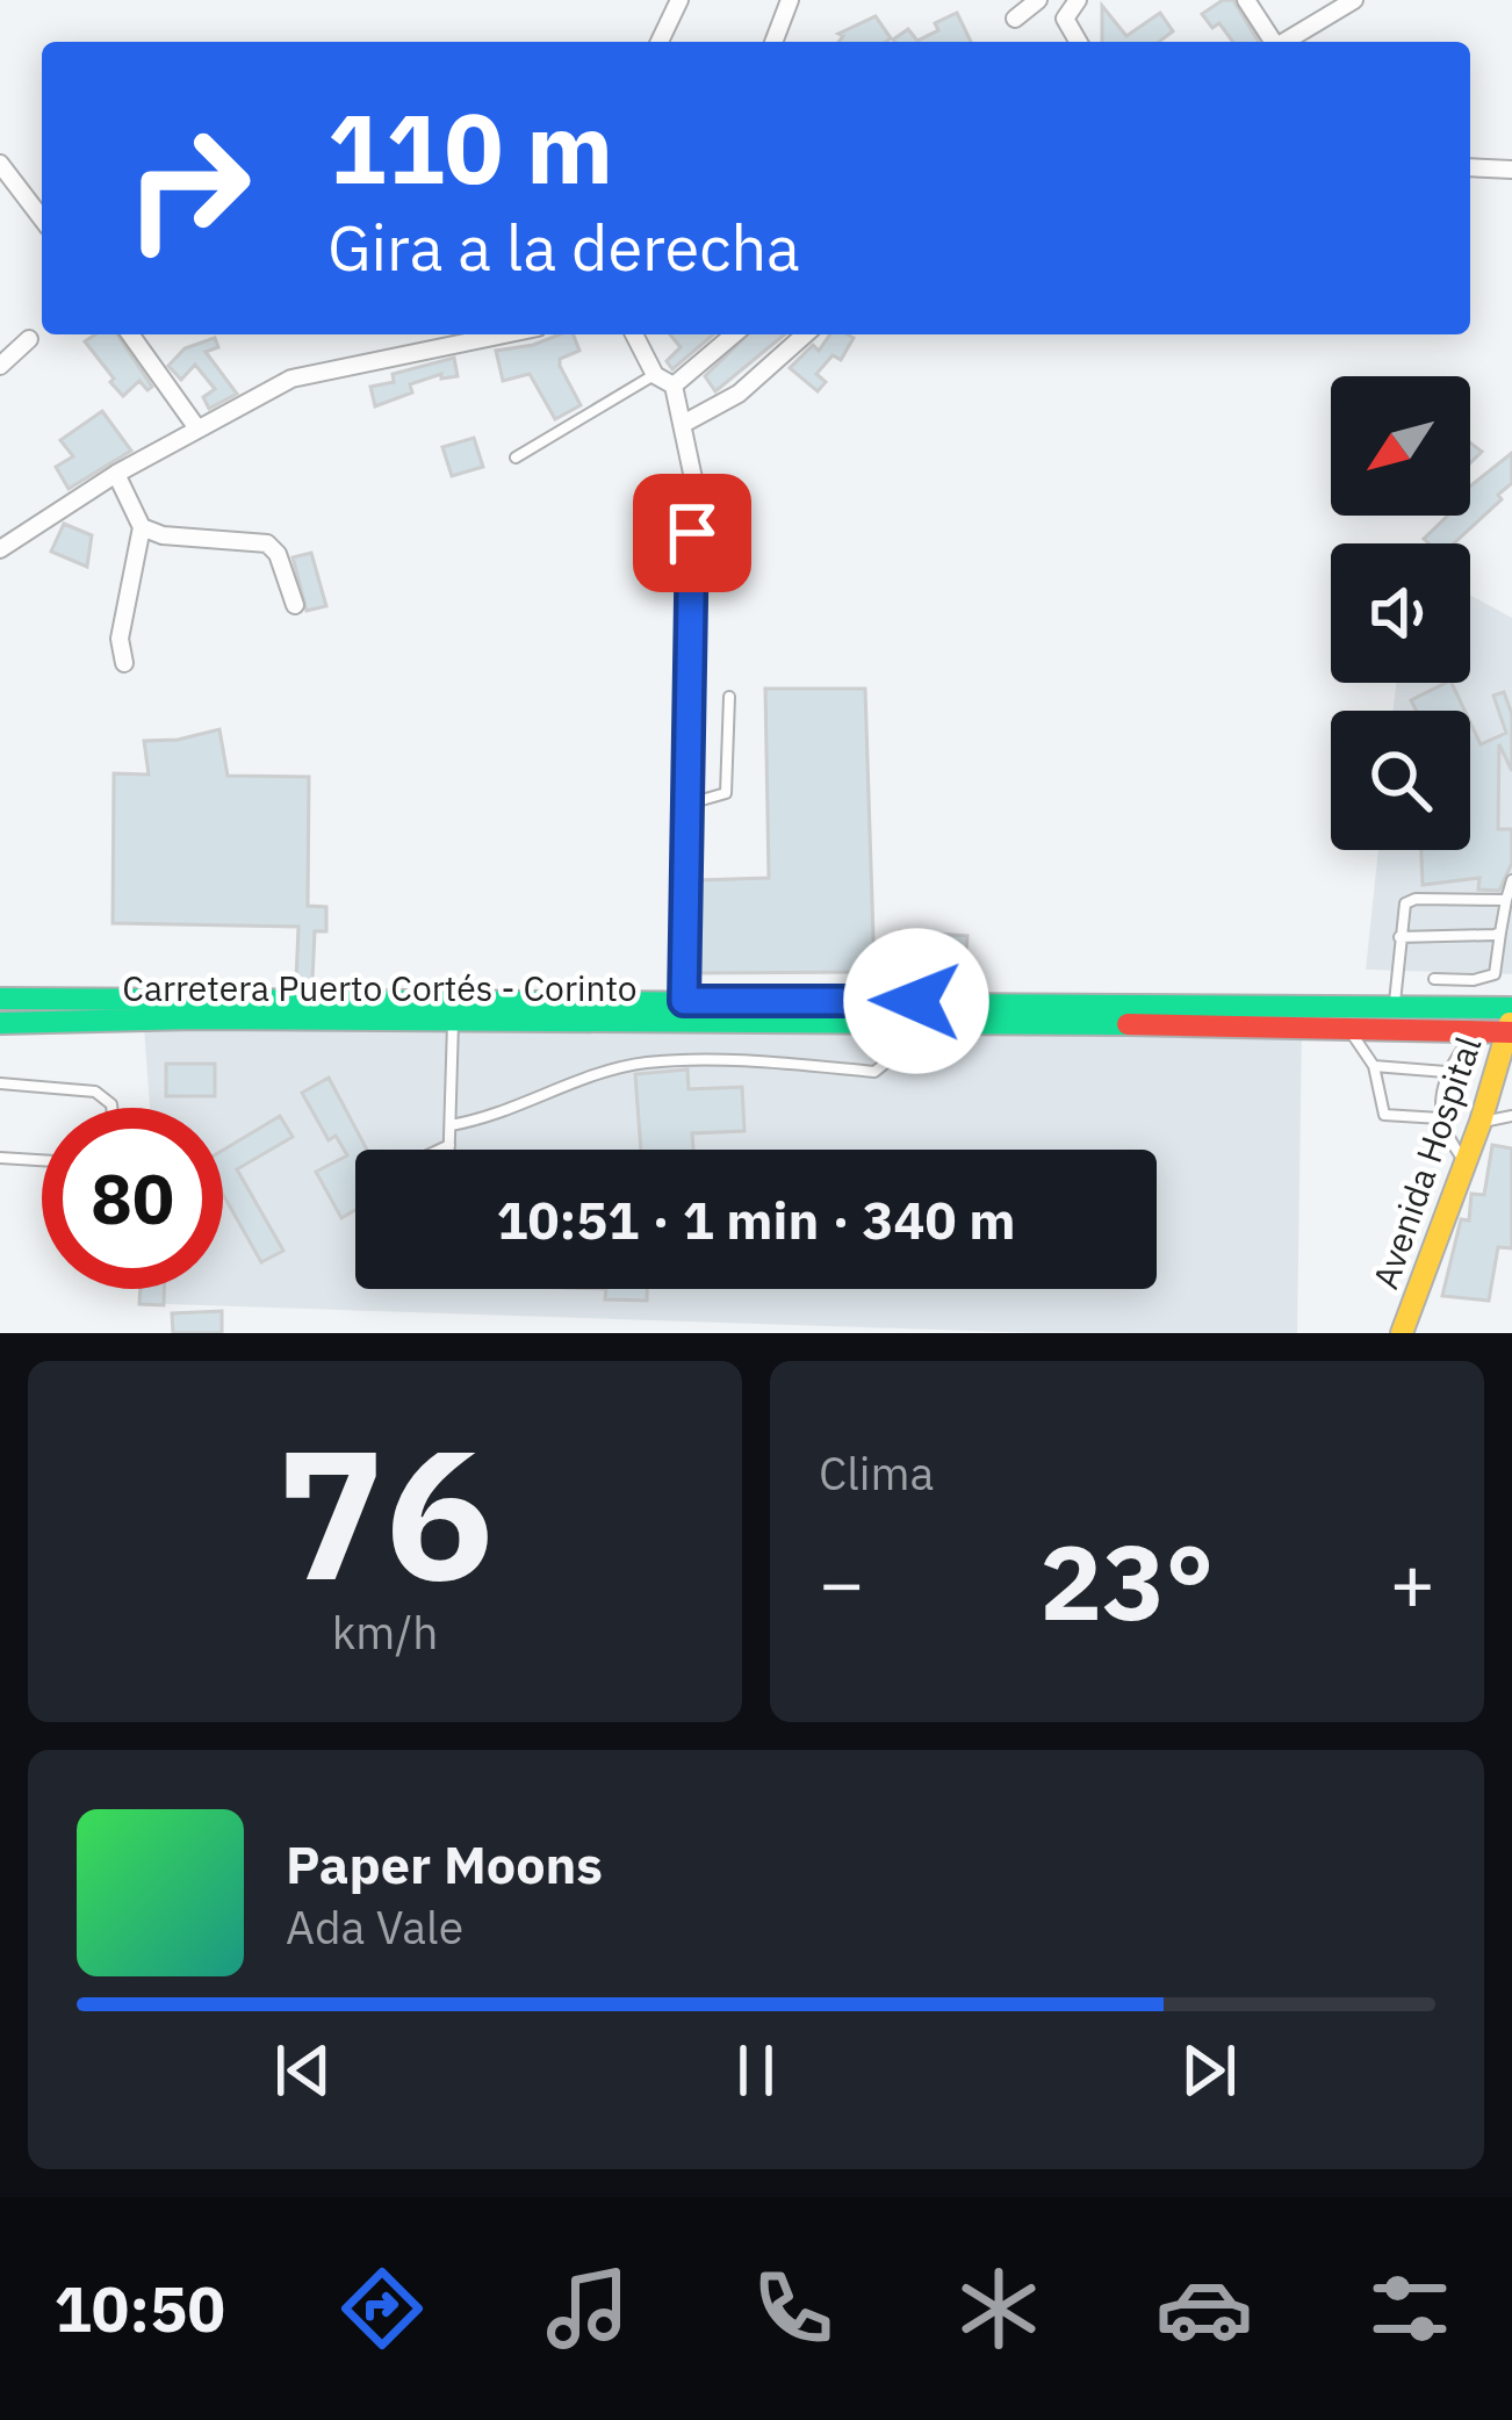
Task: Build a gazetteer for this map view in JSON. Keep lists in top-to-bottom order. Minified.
{"streets":{"main road":["Carretera Puerto Cortés - Corinto","Avenida Hospital"]},"crossings":[["Carretera Puerto Cortés - Corinto","Avenida Hospital"]],"north":"bottom left","page":{"turn":["110 m","Gira a la derecha"],"limit":"80","trip":"10:51 · 1 min · 340 m","tile":[["76","km/h"],"Clima"],"heat":["−","23°","+"],"song":["Paper Moons","Ada Vale"],"tabs":"10:50"}}
